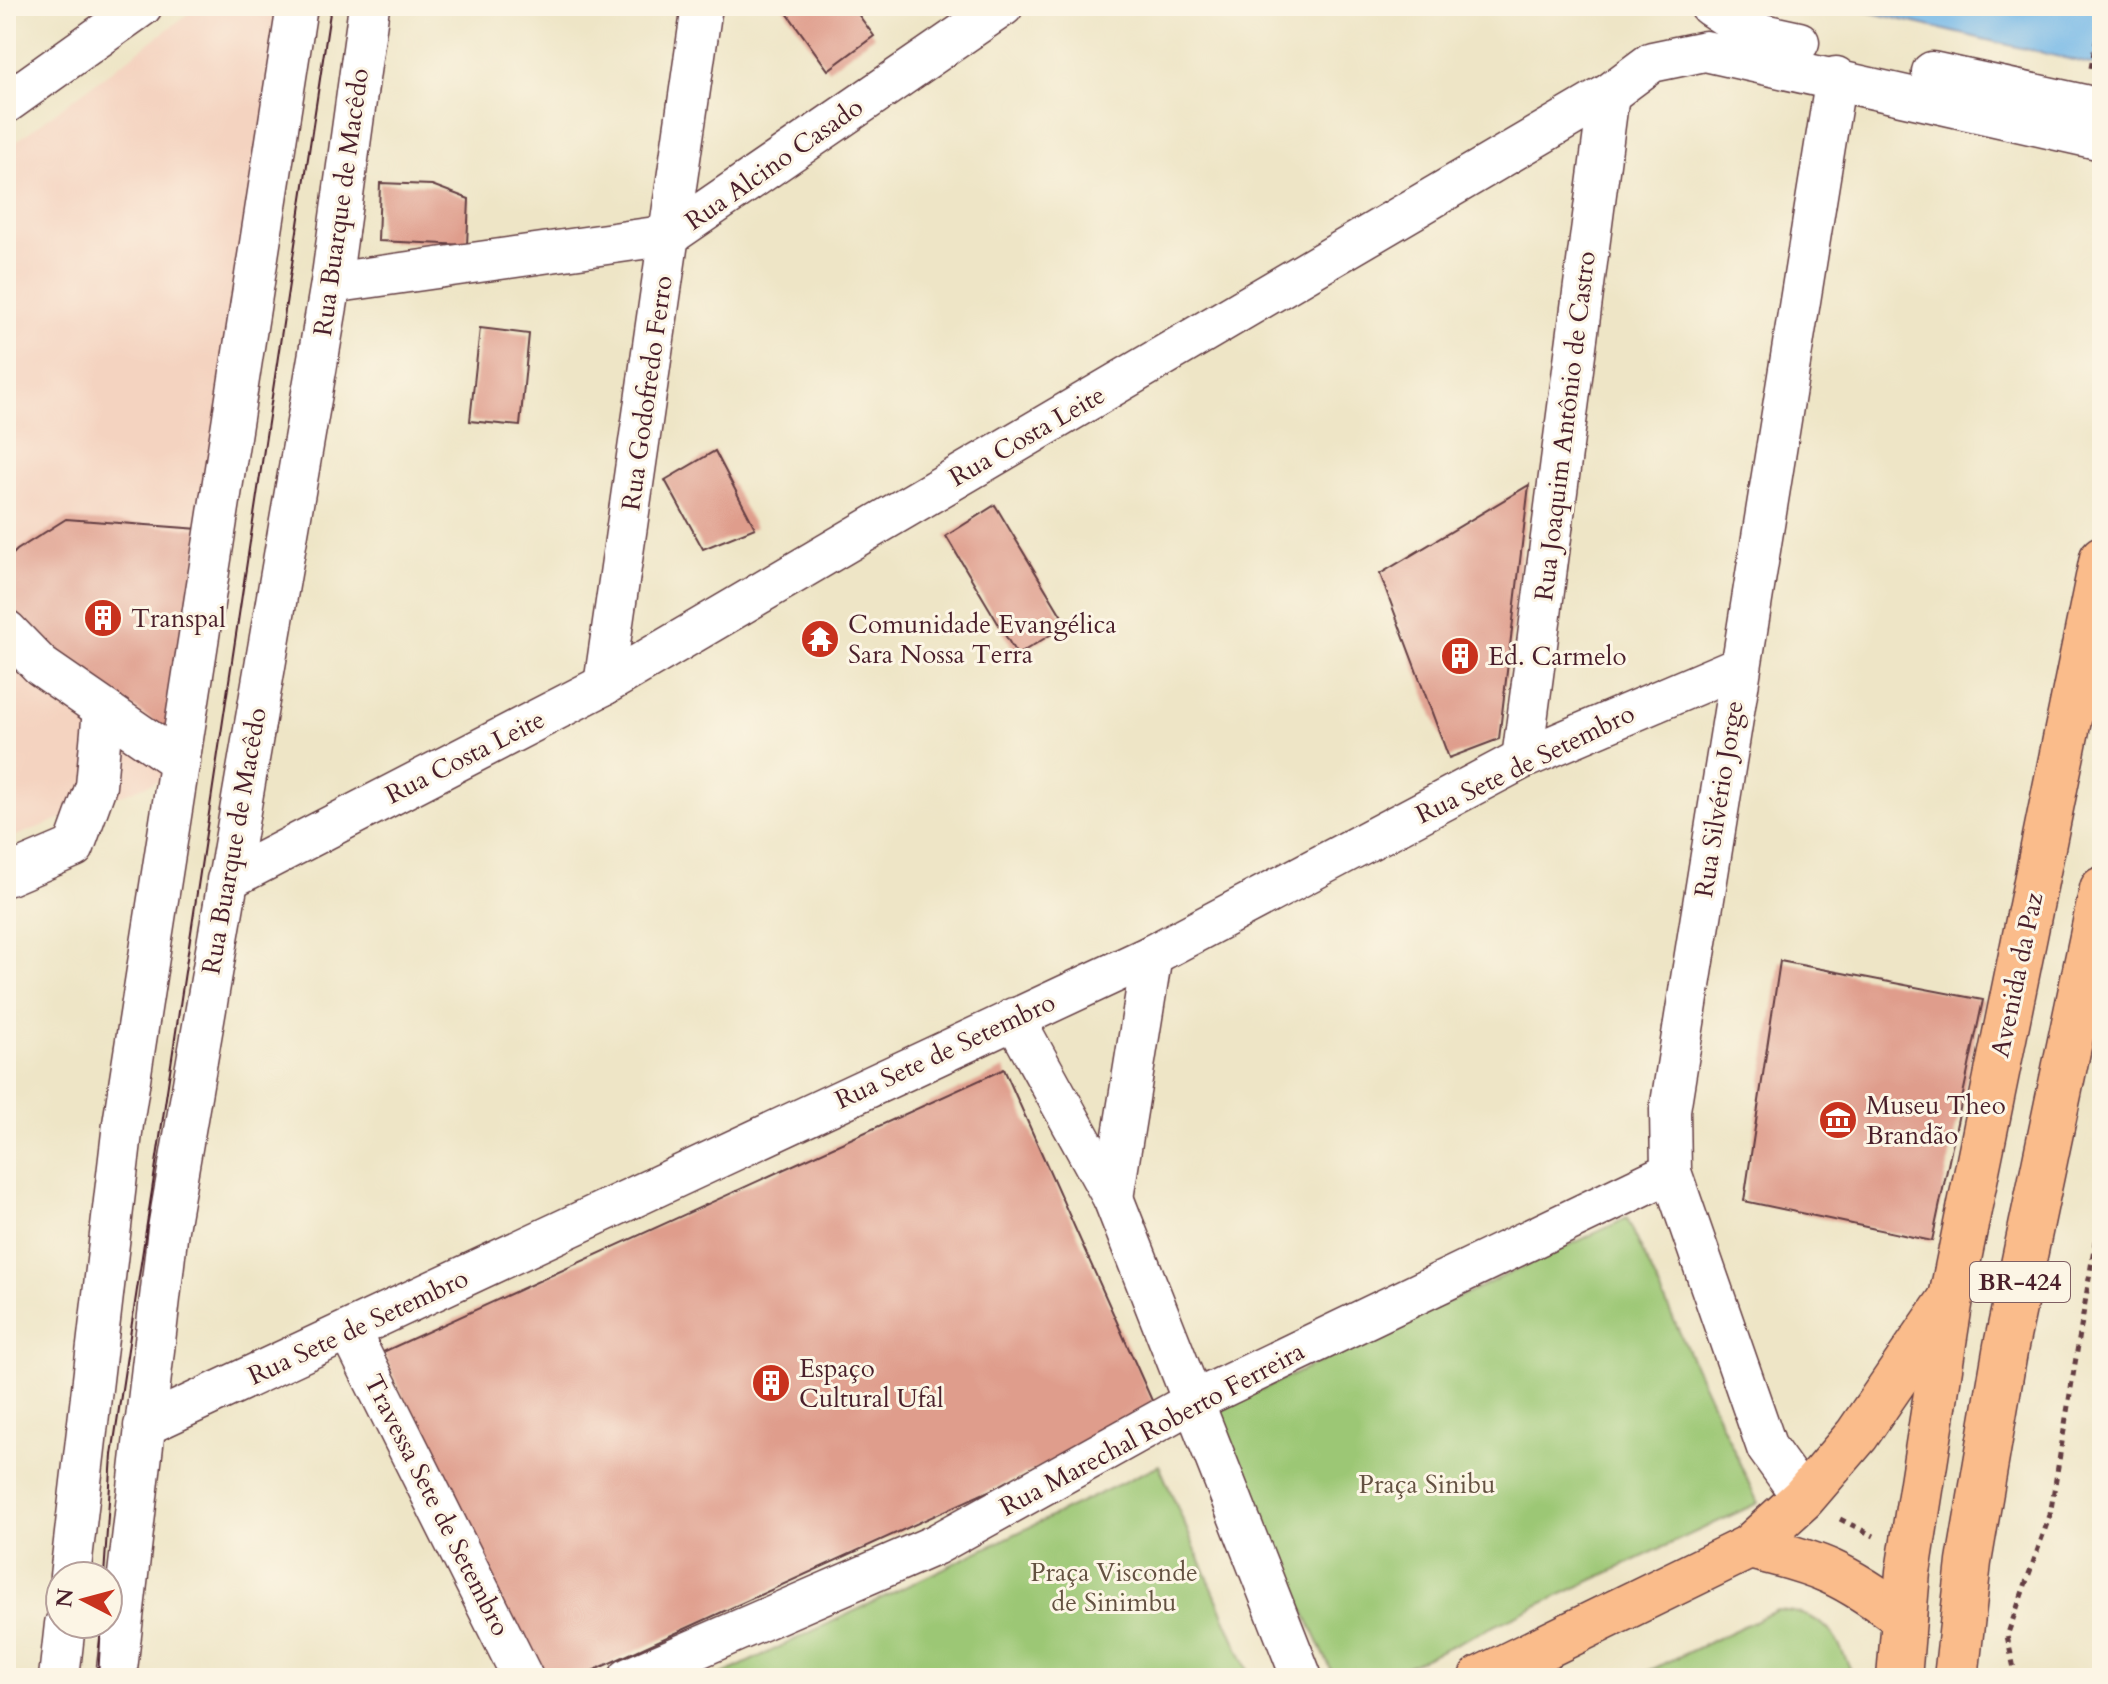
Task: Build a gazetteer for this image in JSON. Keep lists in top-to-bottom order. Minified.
{"streets":{"main road":["Avenida da Paz","BR-424"],"street":["Rua Alcino Casado","Rua Buarque de Macêdo","Rua Godofredo Ferro","Rua Joaquim Antônio de Castro","Rua Costa Leite","Rua Sete de Setembro","Rua Silvério Jorge","Rua Marechal Roberto Ferreira","Travessa Sete de Setembro"]},"crossings":[["Rua Alcino Casado","Rua Buarque de Macêdo"],["Rua Alcino Casado","Rua Godofredo Ferro"],["Rua Buarque de Macêdo","Rua Costa Leite"],["Rua Buarque de Macêdo","Rua Sete de Setembro"],["Rua Godofredo Ferro","Rua Costa Leite"],["Rua Joaquim Antônio de Castro","Rua Costa Leite"],["Rua Joaquim Antônio de Castro","Rua Sete de Setembro"],["Rua Costa Leite","Rua Silvério Jorge"],["Rua Sete de Setembro","Rua Silvério Jorge"],["Rua Sete de Setembro","Travessa Sete de Setembro"],["Rua Silvério Jorge","Rua Marechal Roberto Ferreira"]],"parks":["Praça Sinibu","Praça Visconde de Sinimbu"],"places":{"building":["Transpal","Ed. Carmelo","Espaço Cultural Ufal"],"temple":["Comunidade Evangélica Sara Nossa Terra"],"museum":["Museu Theo Brandão"]},"north":"left"}
